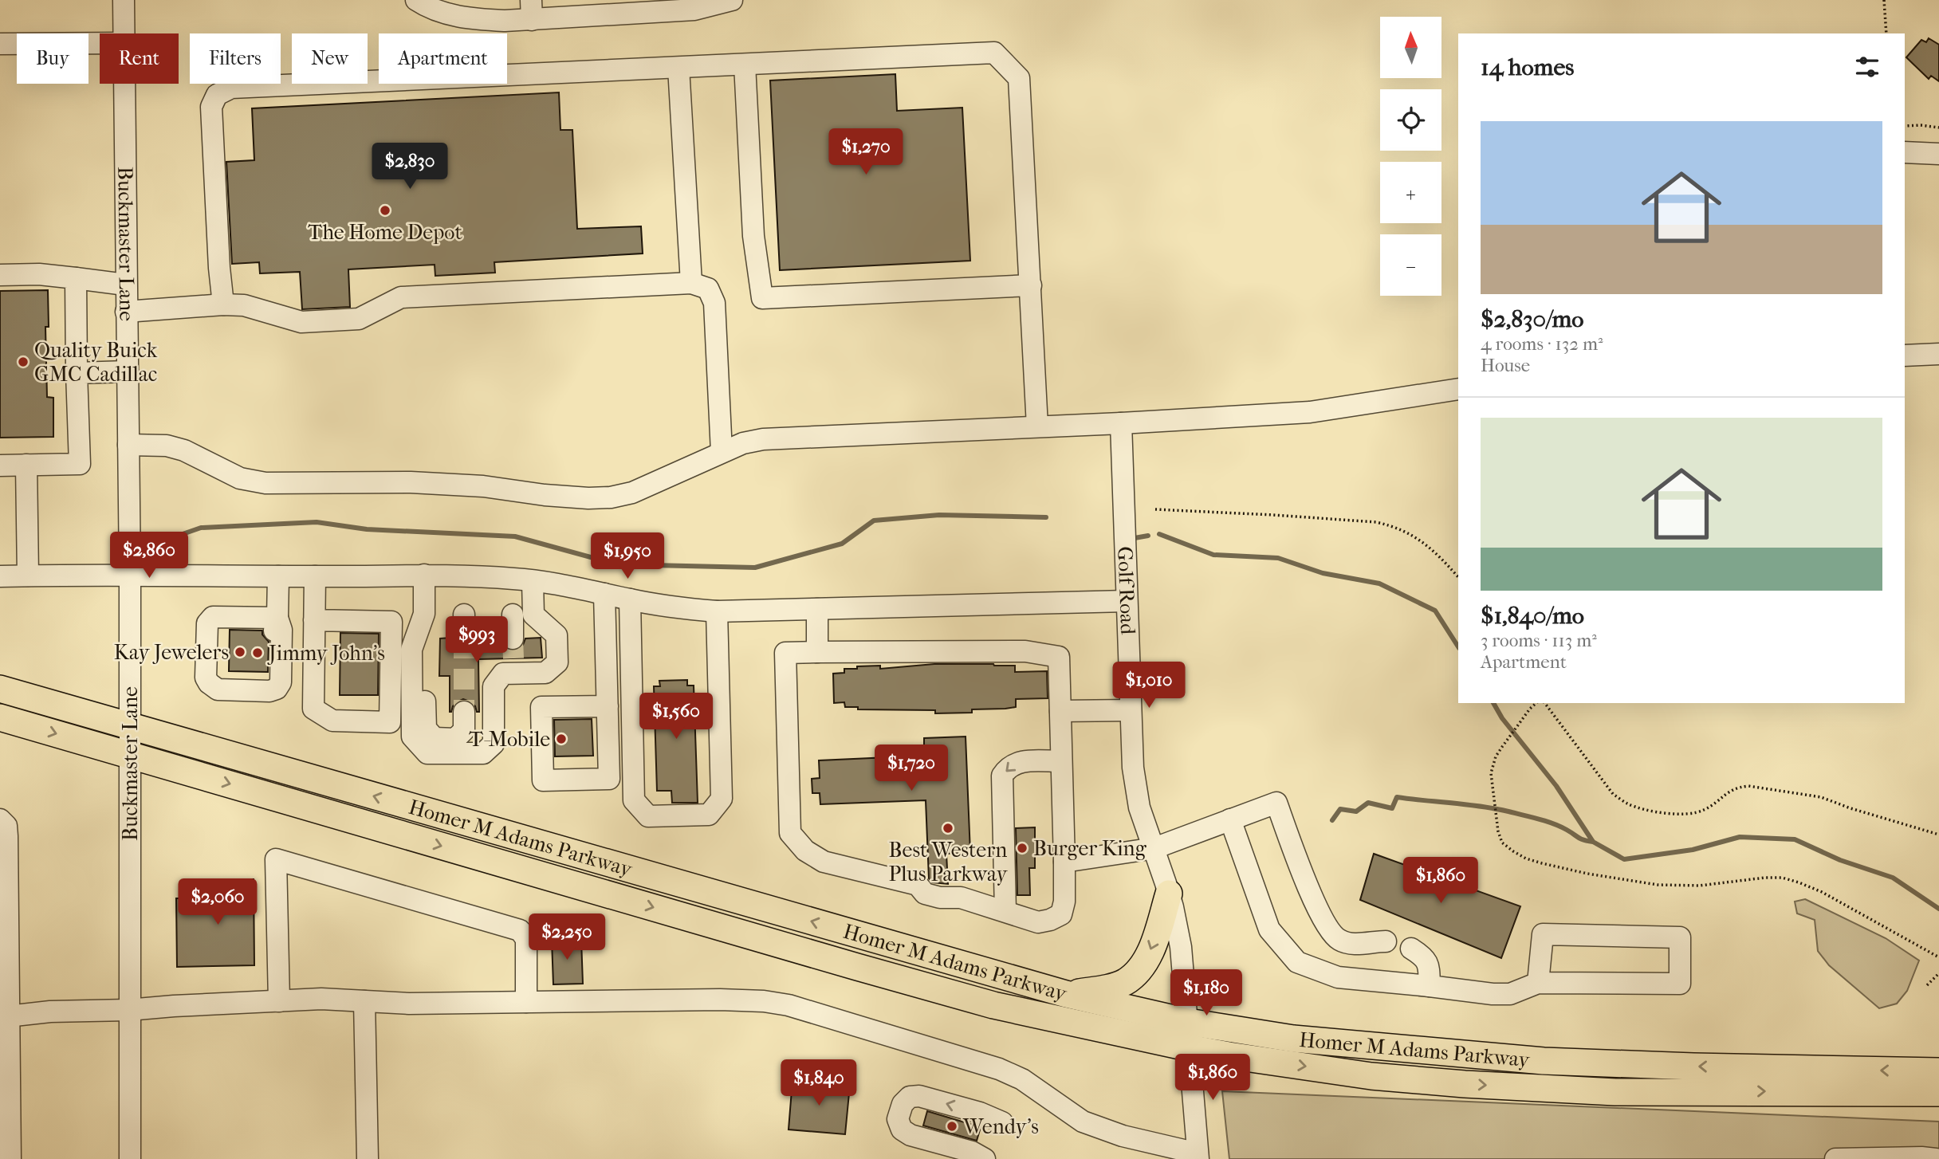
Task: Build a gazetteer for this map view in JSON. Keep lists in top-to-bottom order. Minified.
{"streets":{"main road":["Homer M Adams Parkway"],"street":["Buckmaster Lane","Golf Road"]},"crossings":[["Buckmaster Lane","Homer M Adams Parkway"],["Golf Road","Homer M Adams Parkway"]],"places":["The Home Depot","Quality Buick GMC Cadillac","Kay Jewelers","Jimmy John's","T-Mobile","Best Western Plus Parkway","Burger King","Wendy's"],"north":"top","page":{"map_buttons":["+","−"],"chip":["Buy","Rent","Filters","New","Apartment"],"heading":"14 homes","list":[{"name":"$2,830/mo","note":"4 rooms · 132 m² · House"},{"name":"$1,840/mo","note":"3 rooms · 113 m² · Apartment"}],"price":["$1,270","$2,830","$2,860","$1,950","$993","$1,010","$1,560","$1,720","$1,860","$2,060","$2,250","$1,180","$1,860","$1,840"]}}
